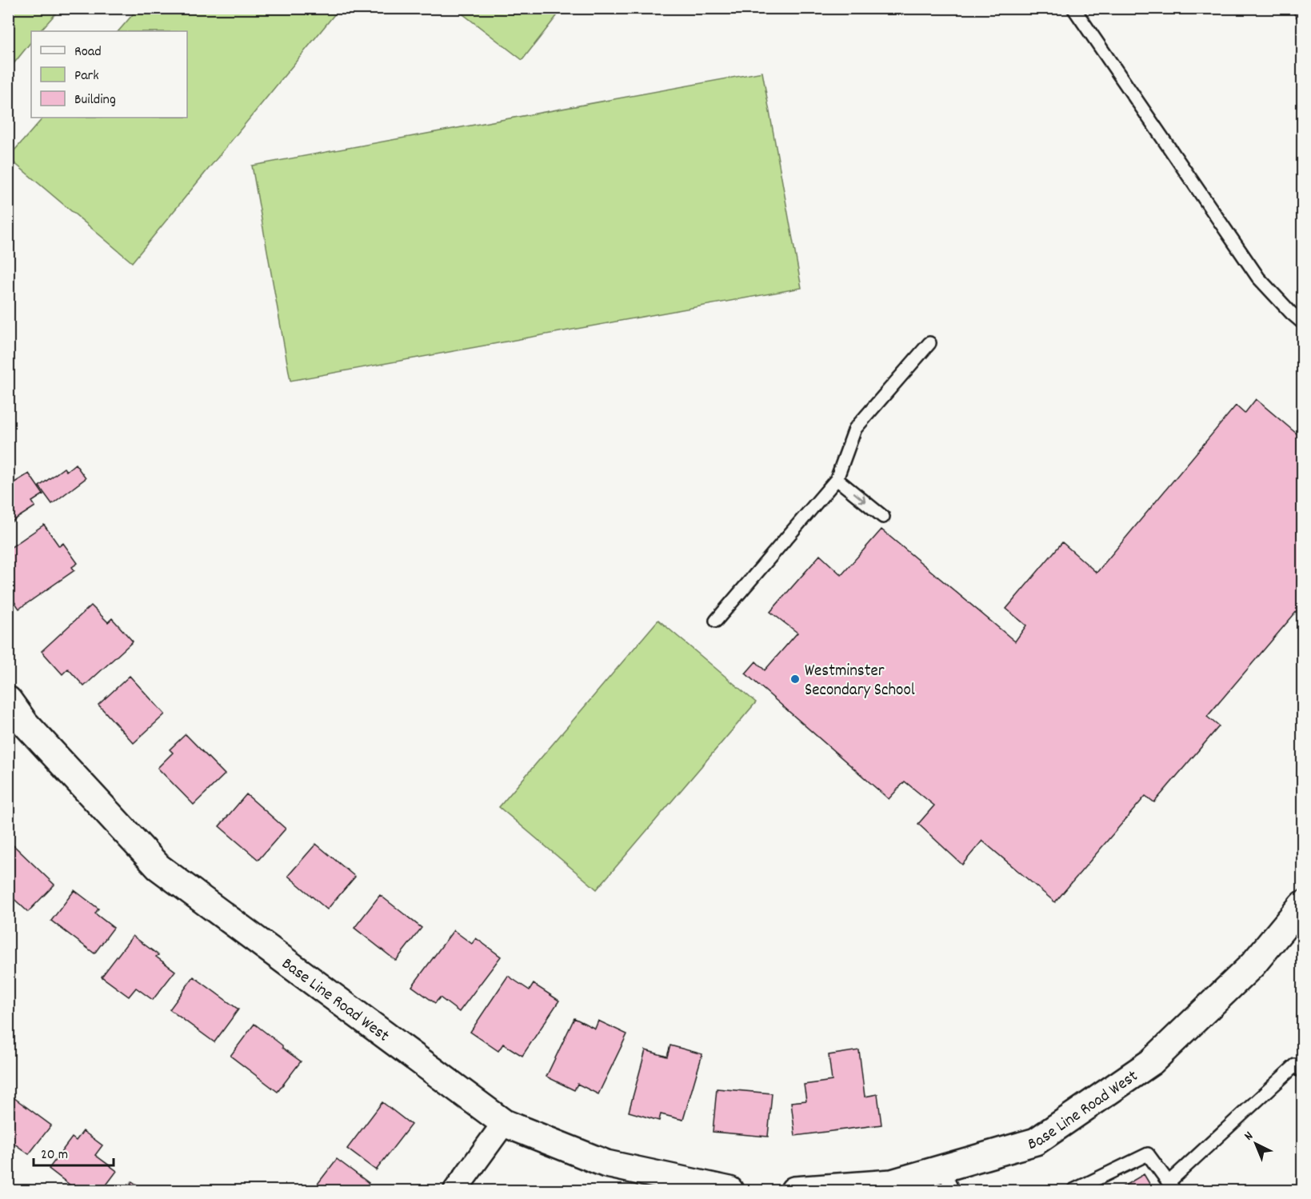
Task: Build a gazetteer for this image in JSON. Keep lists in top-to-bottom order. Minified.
{"streets":{"street":["Base Line Road West"]},"places":["Westminster Secondary School"],"legend":["Road","Park","Building"],"scale_bar":"20 m","north":"top left"}
